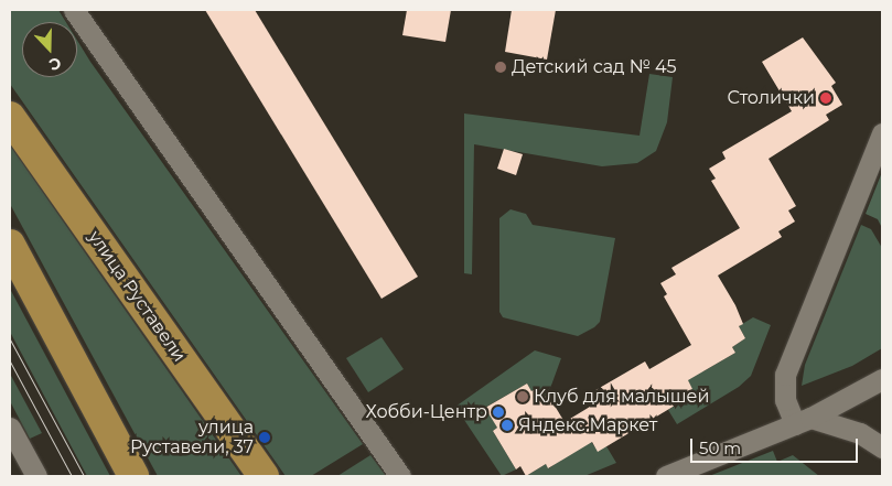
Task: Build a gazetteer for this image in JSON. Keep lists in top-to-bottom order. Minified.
{"streets":{"main road":["улица Руставели"]},"places":["Детский сад № 45","Столички","Клуб для малышей","Хобби-Центр","Яндекс.Маркет","улица Руставели, 37"],"scale_bar":"50 m","north":"bottom"}
